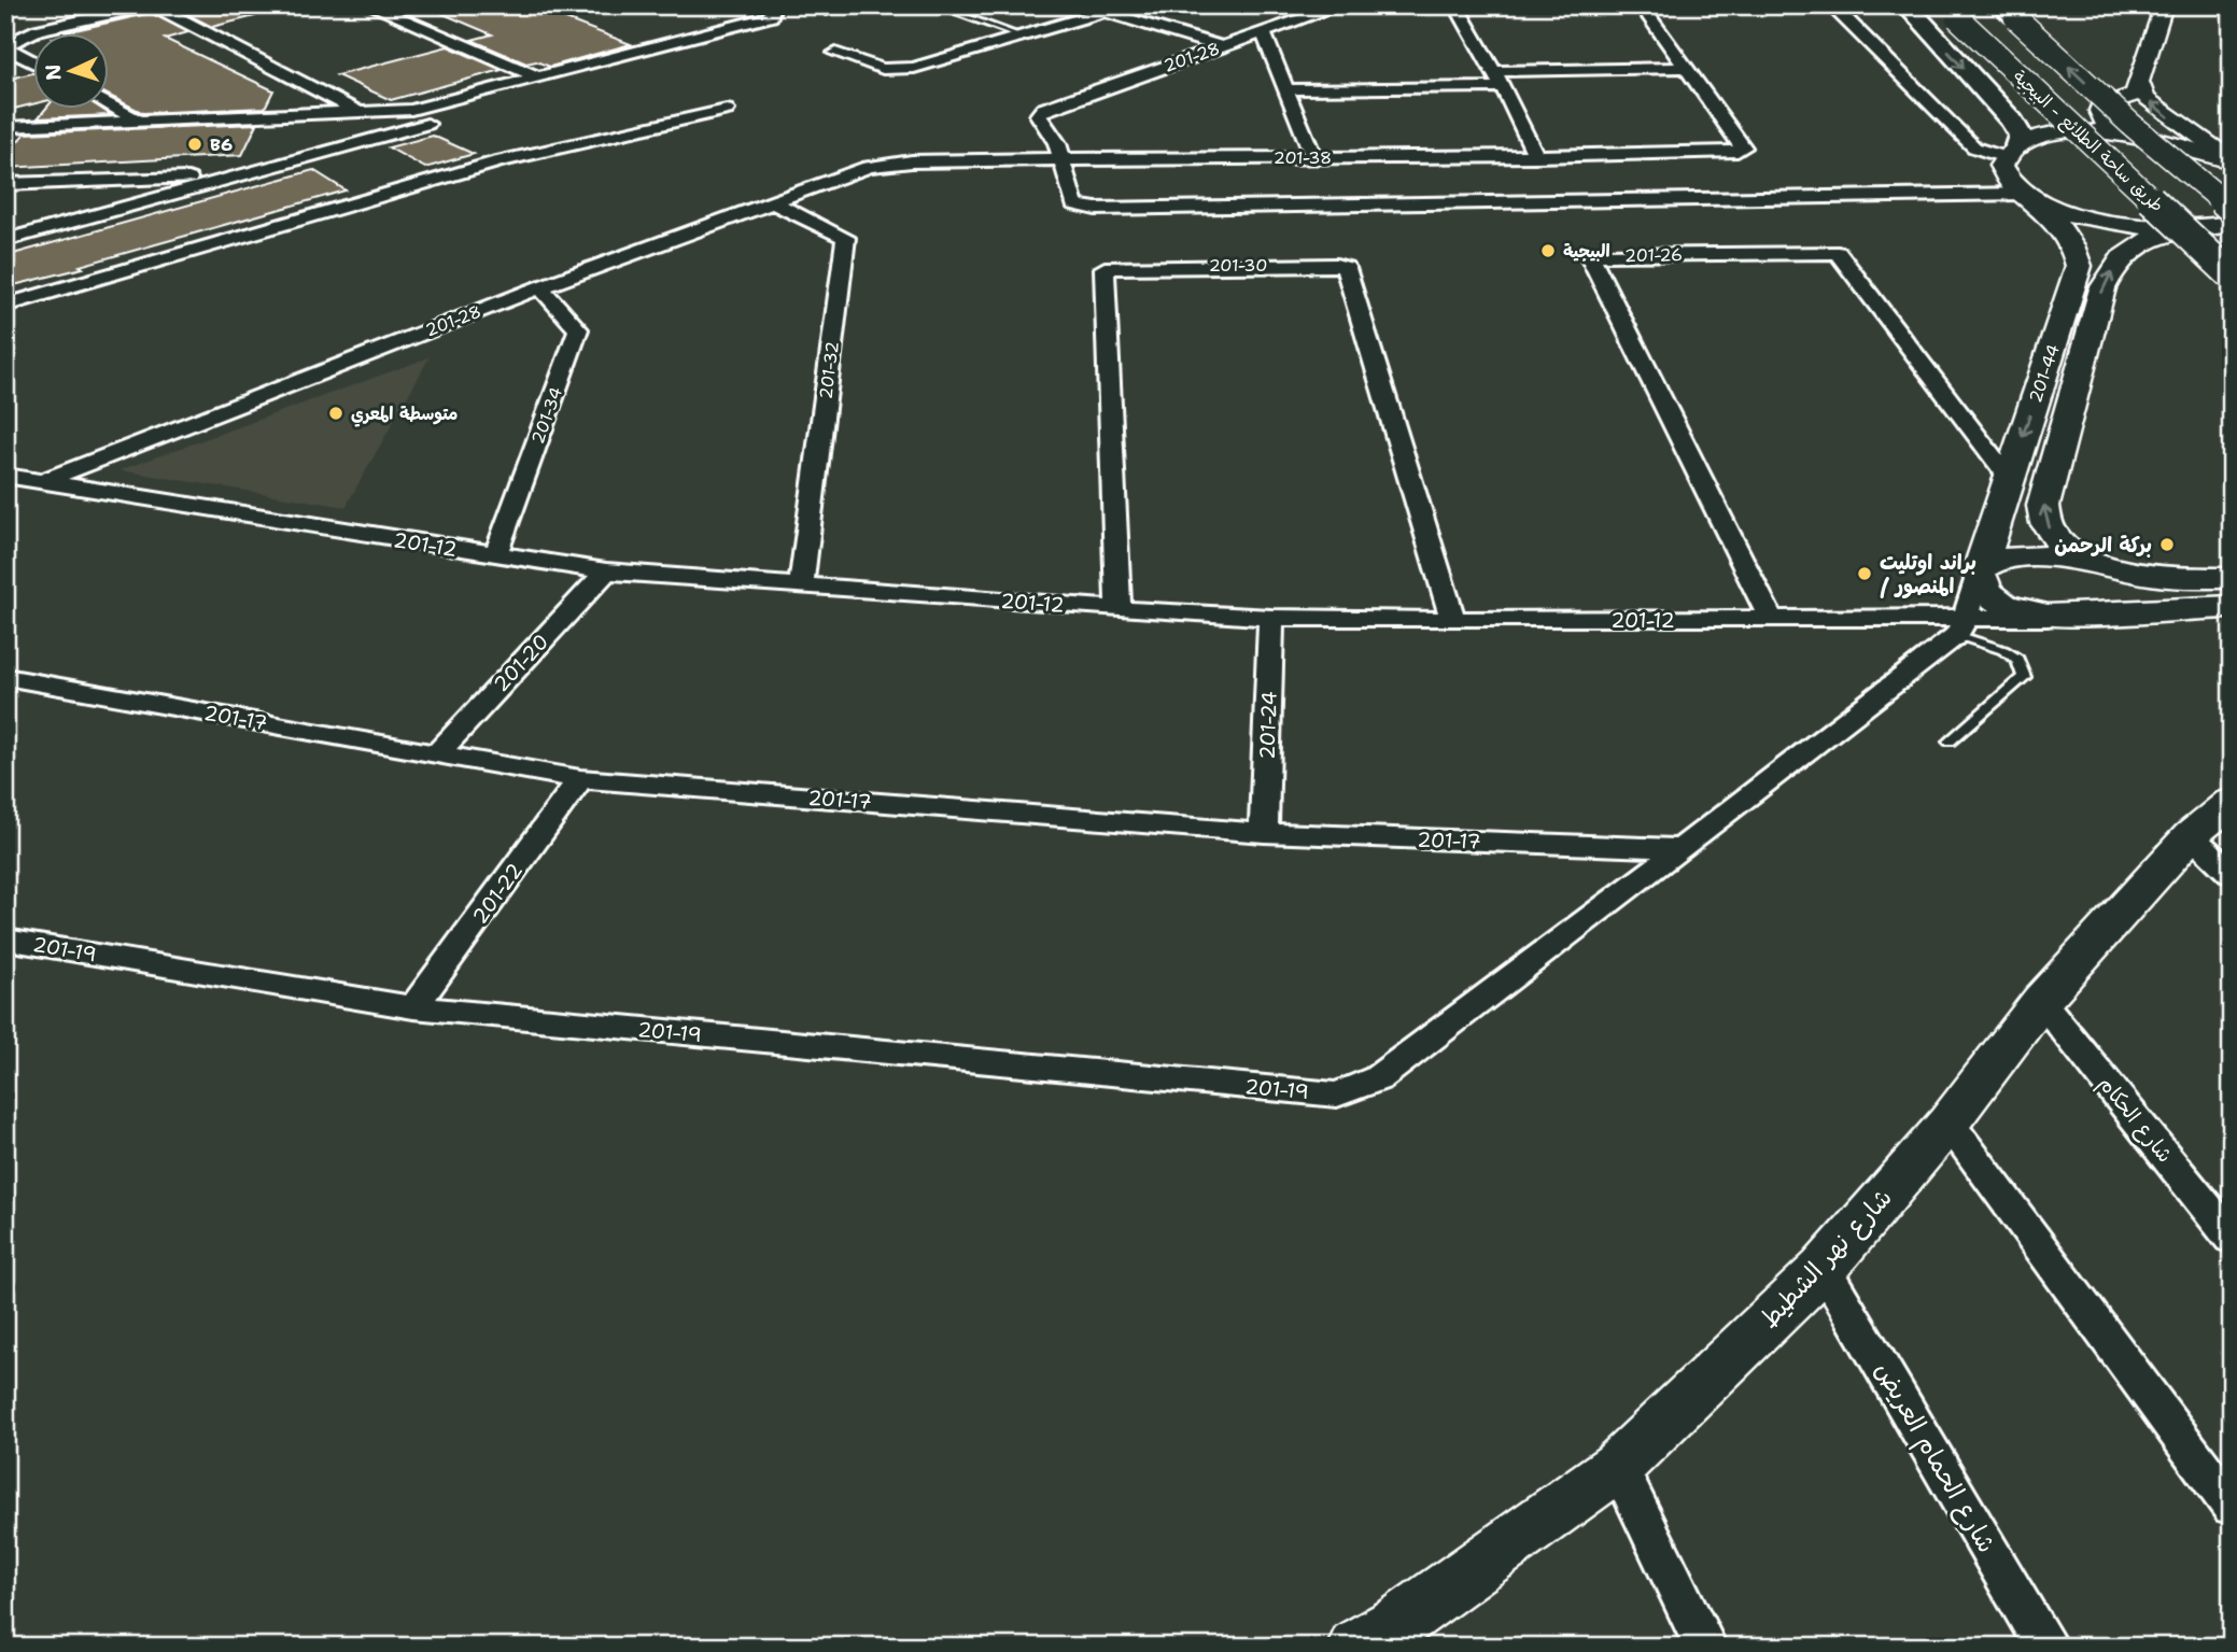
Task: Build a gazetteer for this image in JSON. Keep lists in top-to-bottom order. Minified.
{"streets":{"main road":["طريق ساحة الطلائع - البيجية","201-44","201-12","شارع نهر الشطيط"],"street":["201-28","201-38","201-26","201-30","201-32","201-34","201-20","201-17","201-24","201-22","201-19","شارع الحكام","شارع الحمام العريض"]},"crossings":[["201-28","201-38"],["201-28","201-32"],["201-28","201-34"],["201-28","201-12"],["201-26","201-44"],["201-26","201-12"],["201-30","201-12"],["201-32","201-12"],["201-44","201-12"],["201-34","201-12"],["201-12","201-20"],["201-12","201-24"],["201-20","201-17"],["201-17","201-24"],["201-17","201-22"],["201-17","201-19"],["201-22","201-19"],["شارع الحكام","شارع نهر الشطيط"],["شارع نهر الشطيط","شارع الحمام العريض"]],"one_way":["201-44"],"places":["B6","البيجية","متوسطة المعري","بركة الرحمن","براند اوتليت / المنصور"],"north":"left"}
